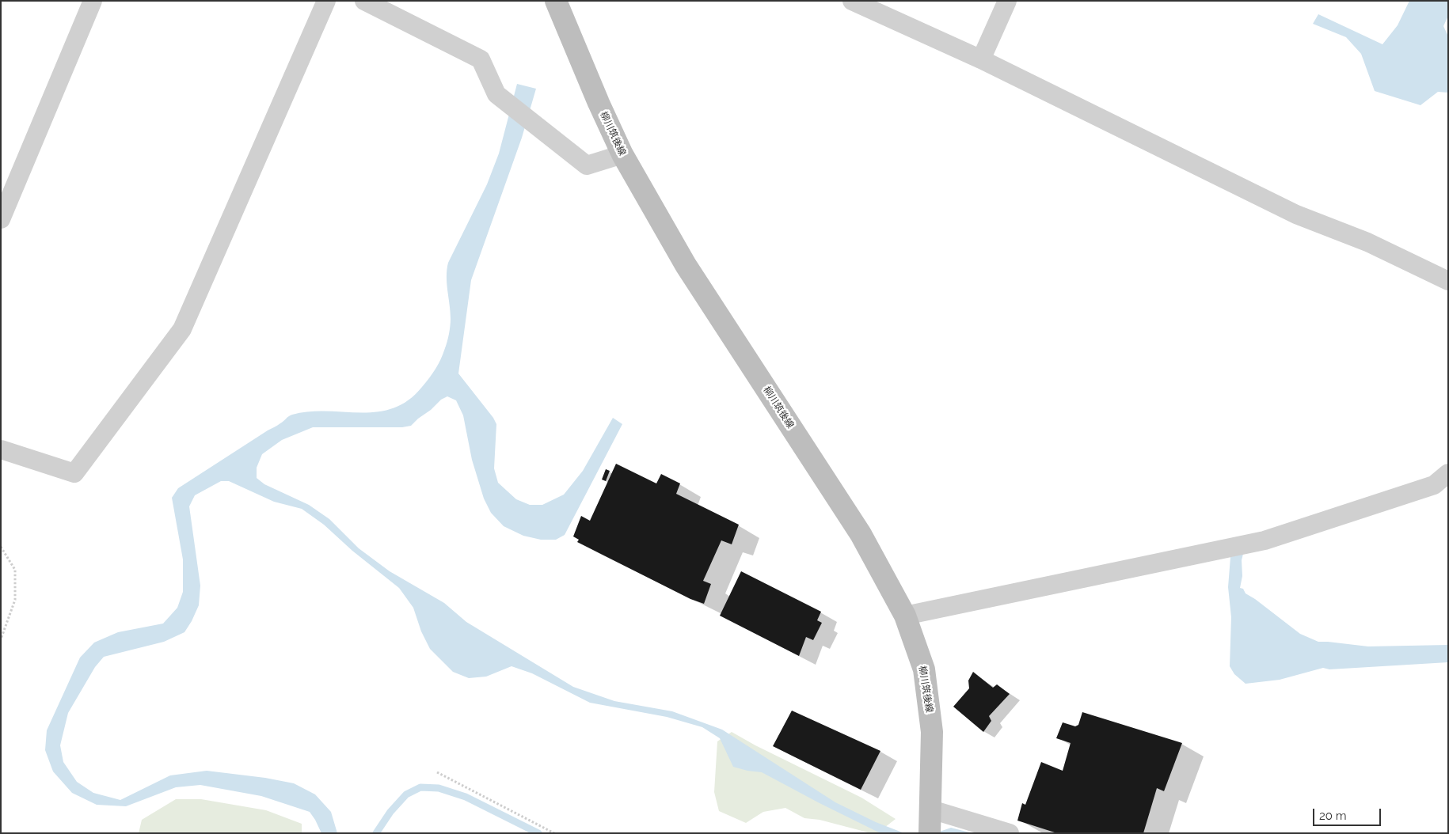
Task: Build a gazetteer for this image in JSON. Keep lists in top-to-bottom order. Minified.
{"streets":{"main road":["柳川筑後線"]},"scale_bar":"20 m"}
